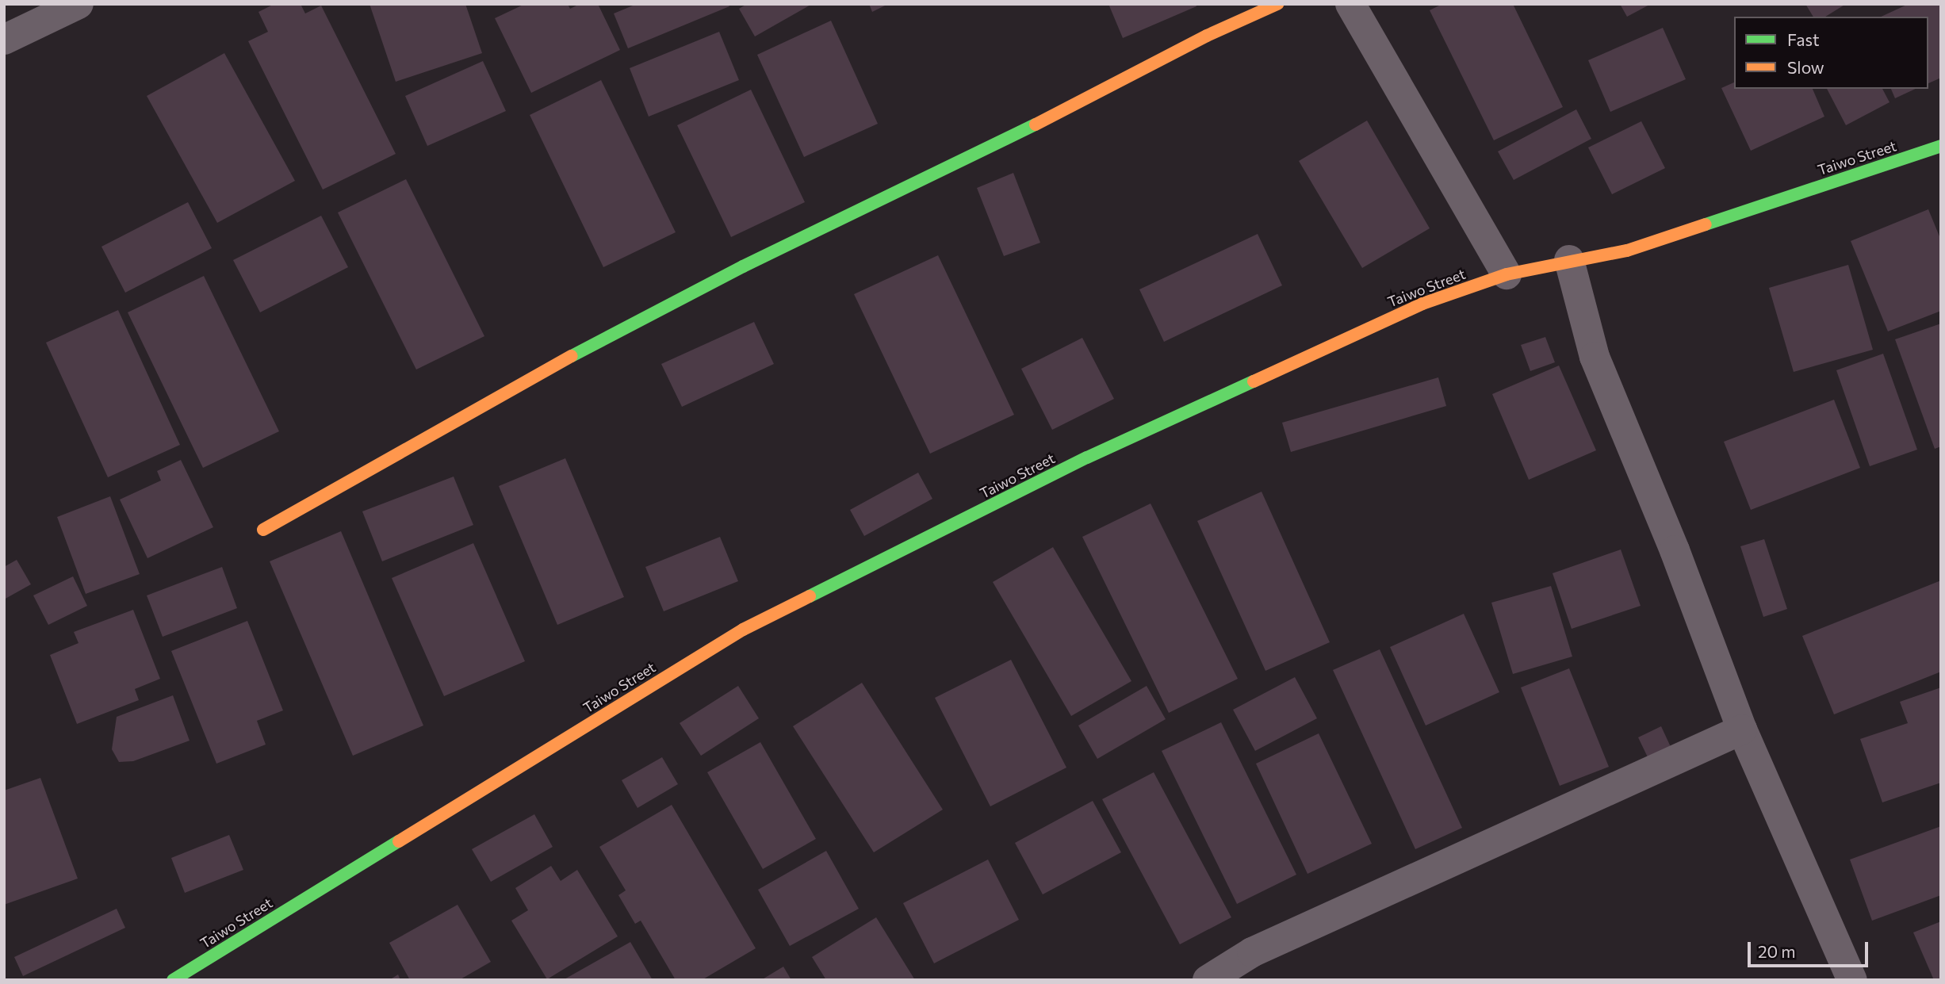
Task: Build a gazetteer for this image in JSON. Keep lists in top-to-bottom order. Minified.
{"streets":{"street":["Taiwo Street"]},"legend":["Fast","Slow"],"scale_bar":"20 m"}
